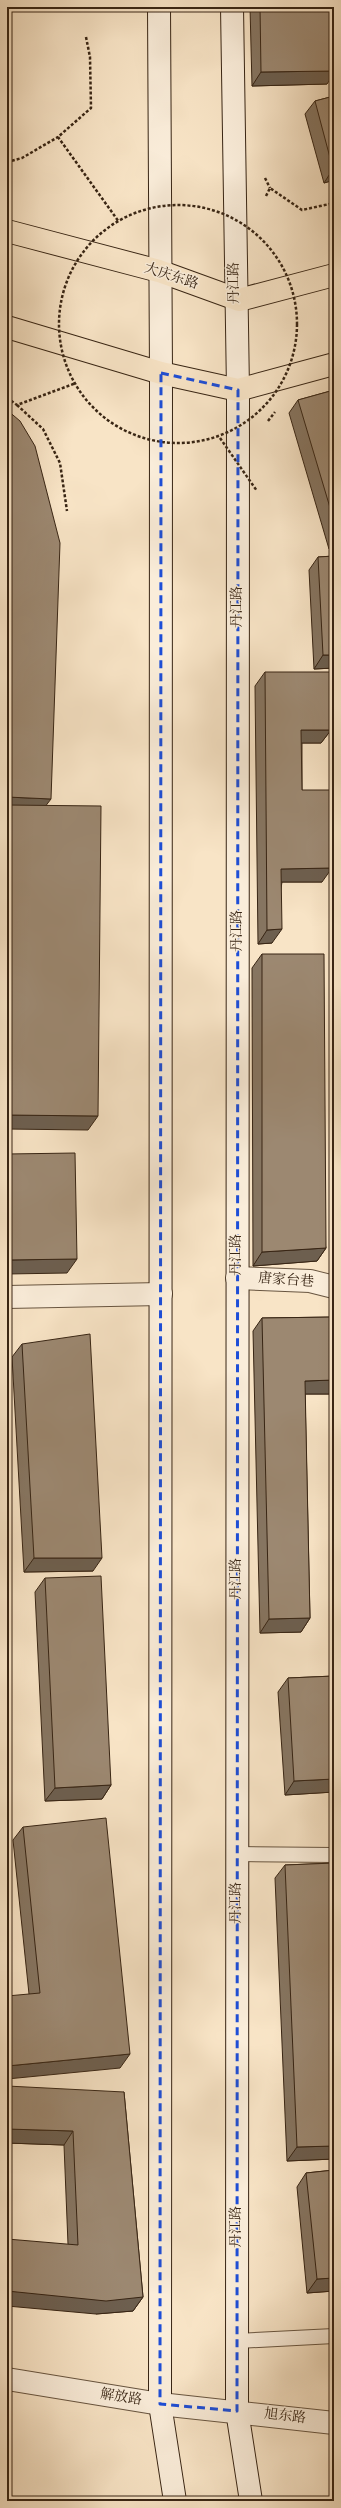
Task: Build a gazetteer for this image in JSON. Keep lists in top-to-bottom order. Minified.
{"streets":{"main road":["大庆东路","丹江路","唐家台巷","解放路","旭东路"]},"crossings":[["大庆东路","丹江路"],["丹江路","唐家台巷"],["丹江路","解放路"],["丹江路","旭东路"],["解放路","旭东路"]]}
